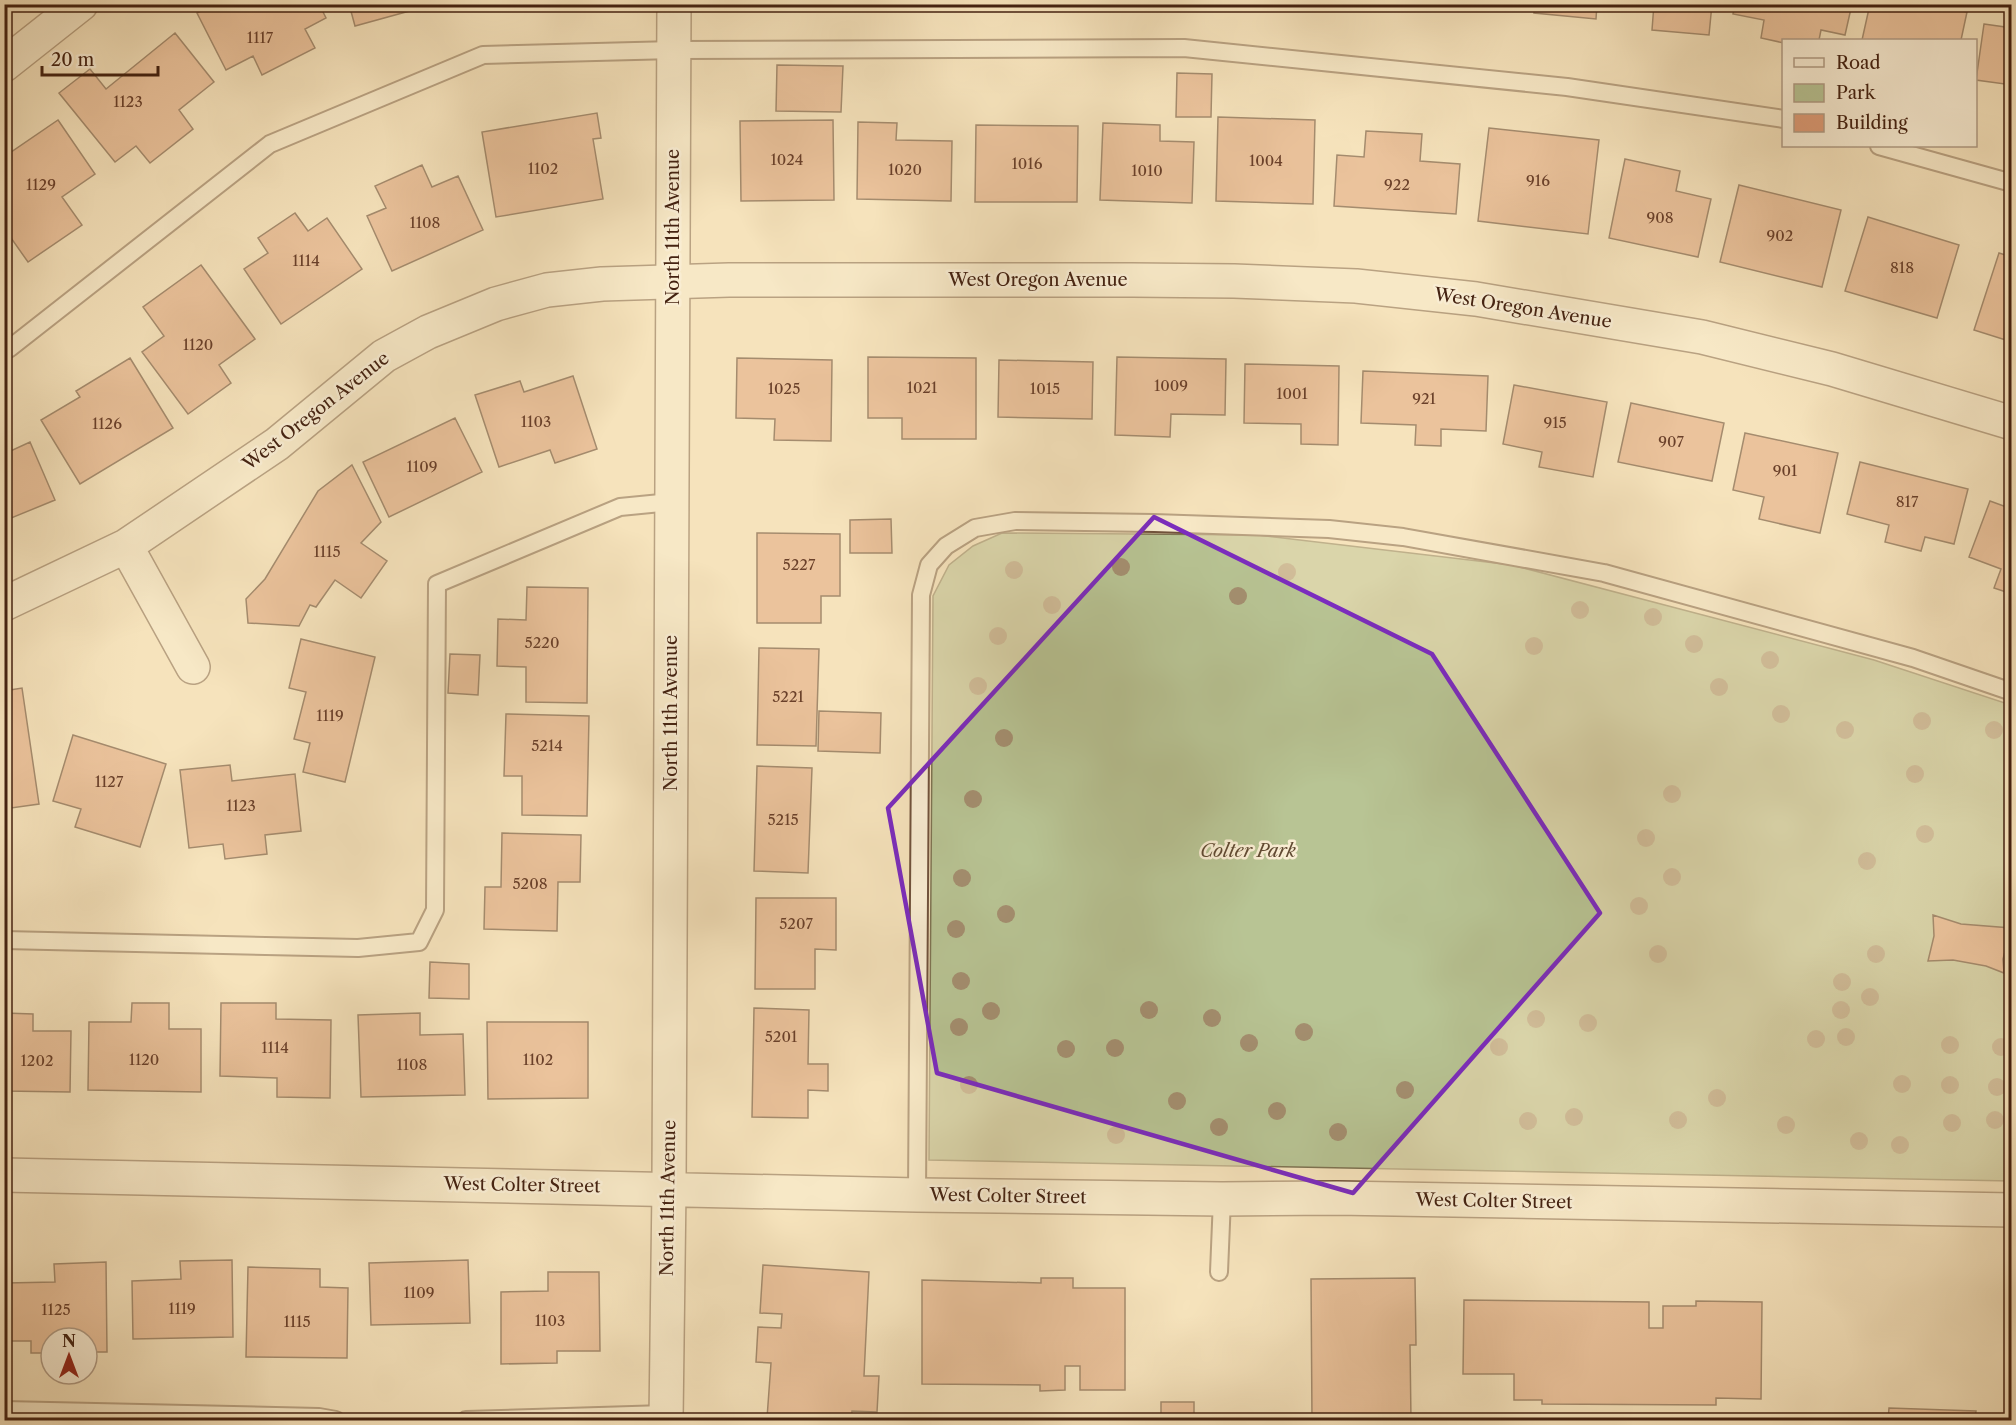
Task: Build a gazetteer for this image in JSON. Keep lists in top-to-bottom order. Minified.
{"streets":{"street":["North 11th Avenue","West Oregon Avenue","West Colter Street"]},"crossings":[["North 11th Avenue","West Oregon Avenue"],["North 11th Avenue","West Colter Street"]],"parks":["Colter Park"],"house_numbers":["1117","1123","1024","1004","1016","1102","1020","1010","916","1129","922","908","1108","902","1114","818","1120","1009","1021","1025","1015","1001","921","1103","915","1126","907","1109","901","817","1115","5227","5220","5221","1119","5214","1127","1123","5215","5208","5207","5201","1114","1120","1102","1202","1108","1109","1119","1125","1103","1115"],"legend":["Road","Park","Building"],"scale_bar":"20 m","north":"top"}
